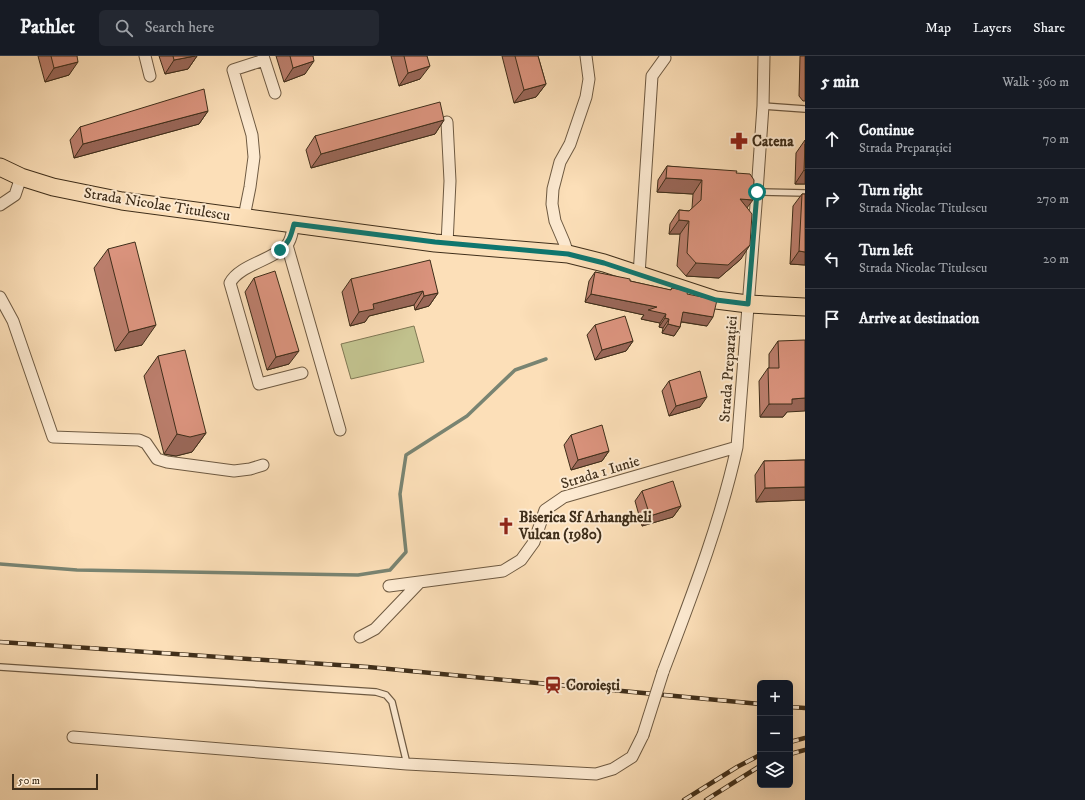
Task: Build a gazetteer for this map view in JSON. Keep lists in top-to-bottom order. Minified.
{"streets":{"main road":["Strada Nicolae Titulescu"],"street":["Strada Preparației","Strada 1 Iunie"]},"crossings":[["Strada Nicolae Titulescu","Strada Preparației"],["Strada Preparației","Strada 1 Iunie"]],"places":{"pharmacy":["Catena"],"church":["Biserica Sf Arhangheli Vulcan (1980)"],"station":["Coroiești"]},"scale_bar":"50 m","page":{"header":"Pathlet","search":"Search here","nav":["Map","Layers","Share"],"heading":["5 min","Walk · 360 m"],"list":[["Continue","Strada Preparației","70 m"],["Turn right","Strada Nicolae Titulescu","270 m"],["Turn left","Strada Nicolae Titulescu","20 m"],"Arrive at destination"],"map_buttons":["+","−"],"scale":"50 m"}}
